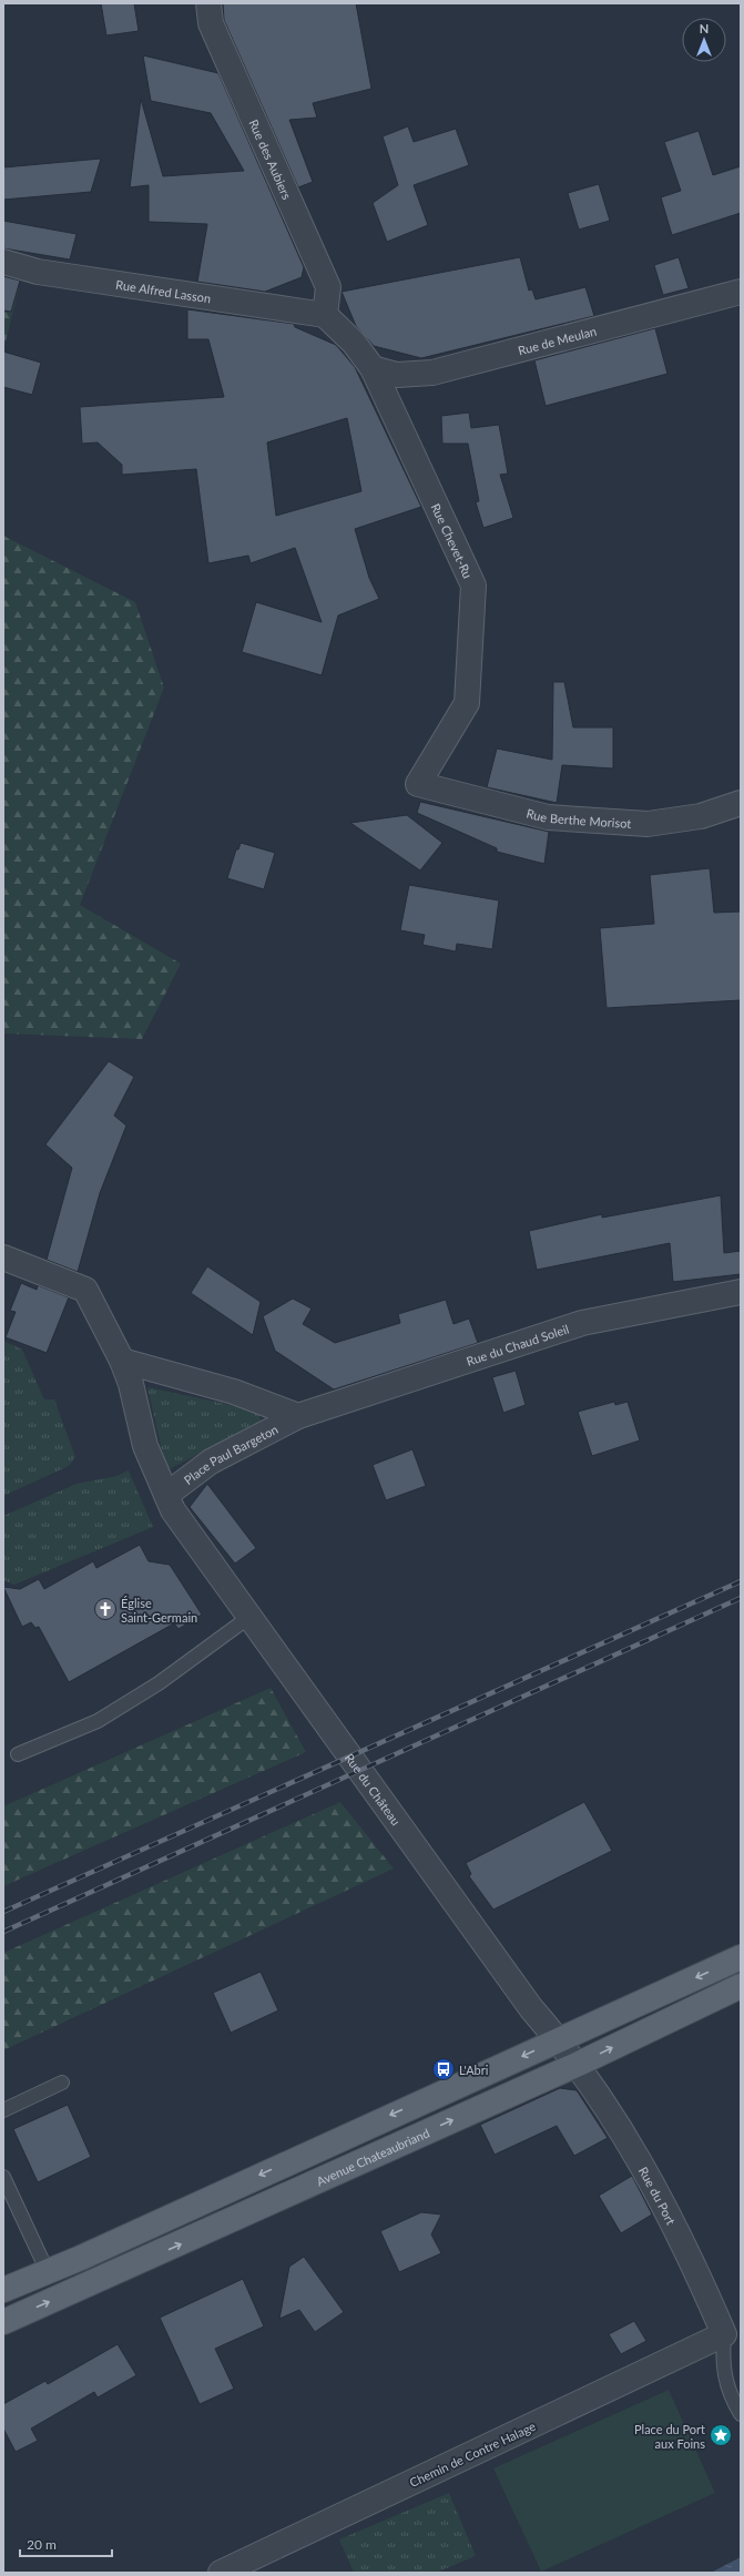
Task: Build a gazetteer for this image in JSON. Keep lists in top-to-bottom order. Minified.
{"streets":{"main road":["Avenue Chateaubriand"],"street":["Rue des Aubiers","Rue Alfred Lasson","Rue de Meulan","Rue Chevet-Ru","Rue Berthe Morisot","Rue du Chaud Soleil","Place Paul Bargeton","Rue du Château","Rue du Port","Chemin de Contre Halage"]},"crossings":[["Rue des Aubiers","Rue Alfred Lasson"],["Rue des Aubiers","Rue Chevet-Ru"],["Rue Alfred Lasson","Rue Chevet-Ru"],["Rue de Meulan","Rue Chevet-Ru"],["Rue Chevet-Ru","Rue Berthe Morisot"],["Rue du Chaud Soleil","Place Paul Bargeton"],["Place Paul Bargeton","Rue du Château"],["Rue du Château","Avenue Chateaubriand"],["Rue du Château","Rue du Port"],["Avenue Chateaubriand","Rue du Port"],["Rue du Port","Chemin de Contre Halage"]],"places":{"church":["Église Saint-Germain"],"bus stop":["L'Abri"],"place":["Place du Port aux Foins"]},"scale_bar":"20 m","north":"top"}
